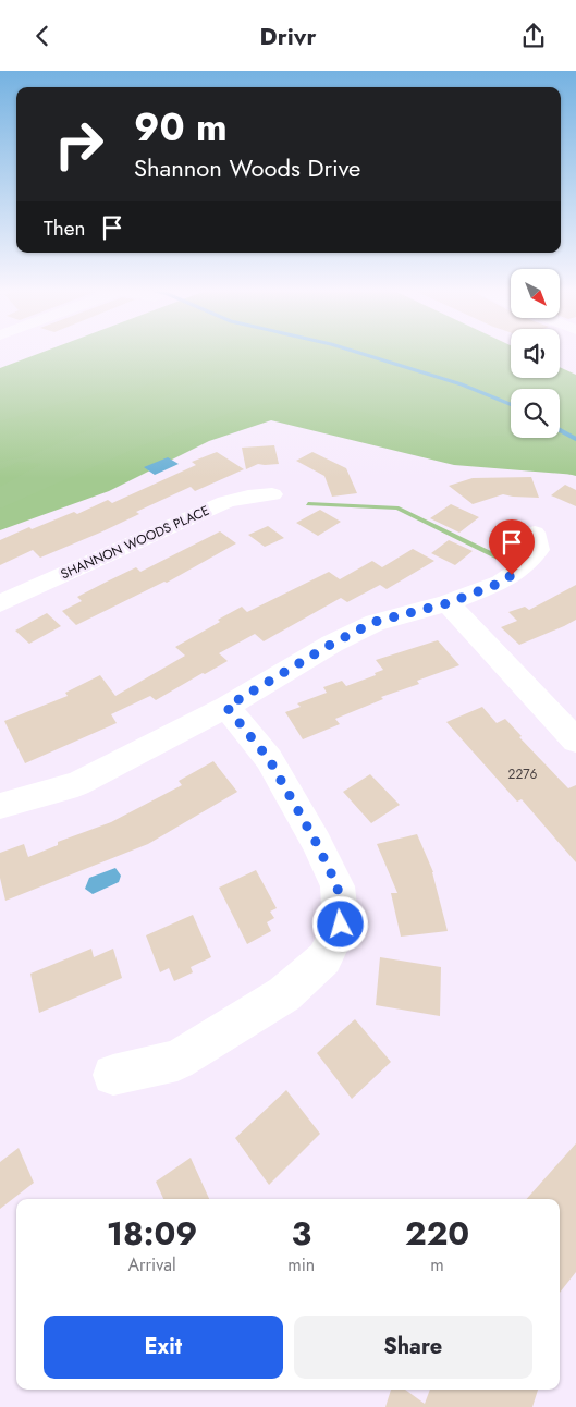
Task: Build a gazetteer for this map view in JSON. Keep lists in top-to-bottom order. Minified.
{"streets":{"street":["SHANNON WOODS PLACE"]},"house_numbers":["2276"],"north":"bottom right","page":{"header":"Drivr","turn":["90 m","Shannon Woods Drive"],"then":"Then","eta":["18:09","Arrival","3","min","220","m"],"buttons":["Exit","Share"]}}
